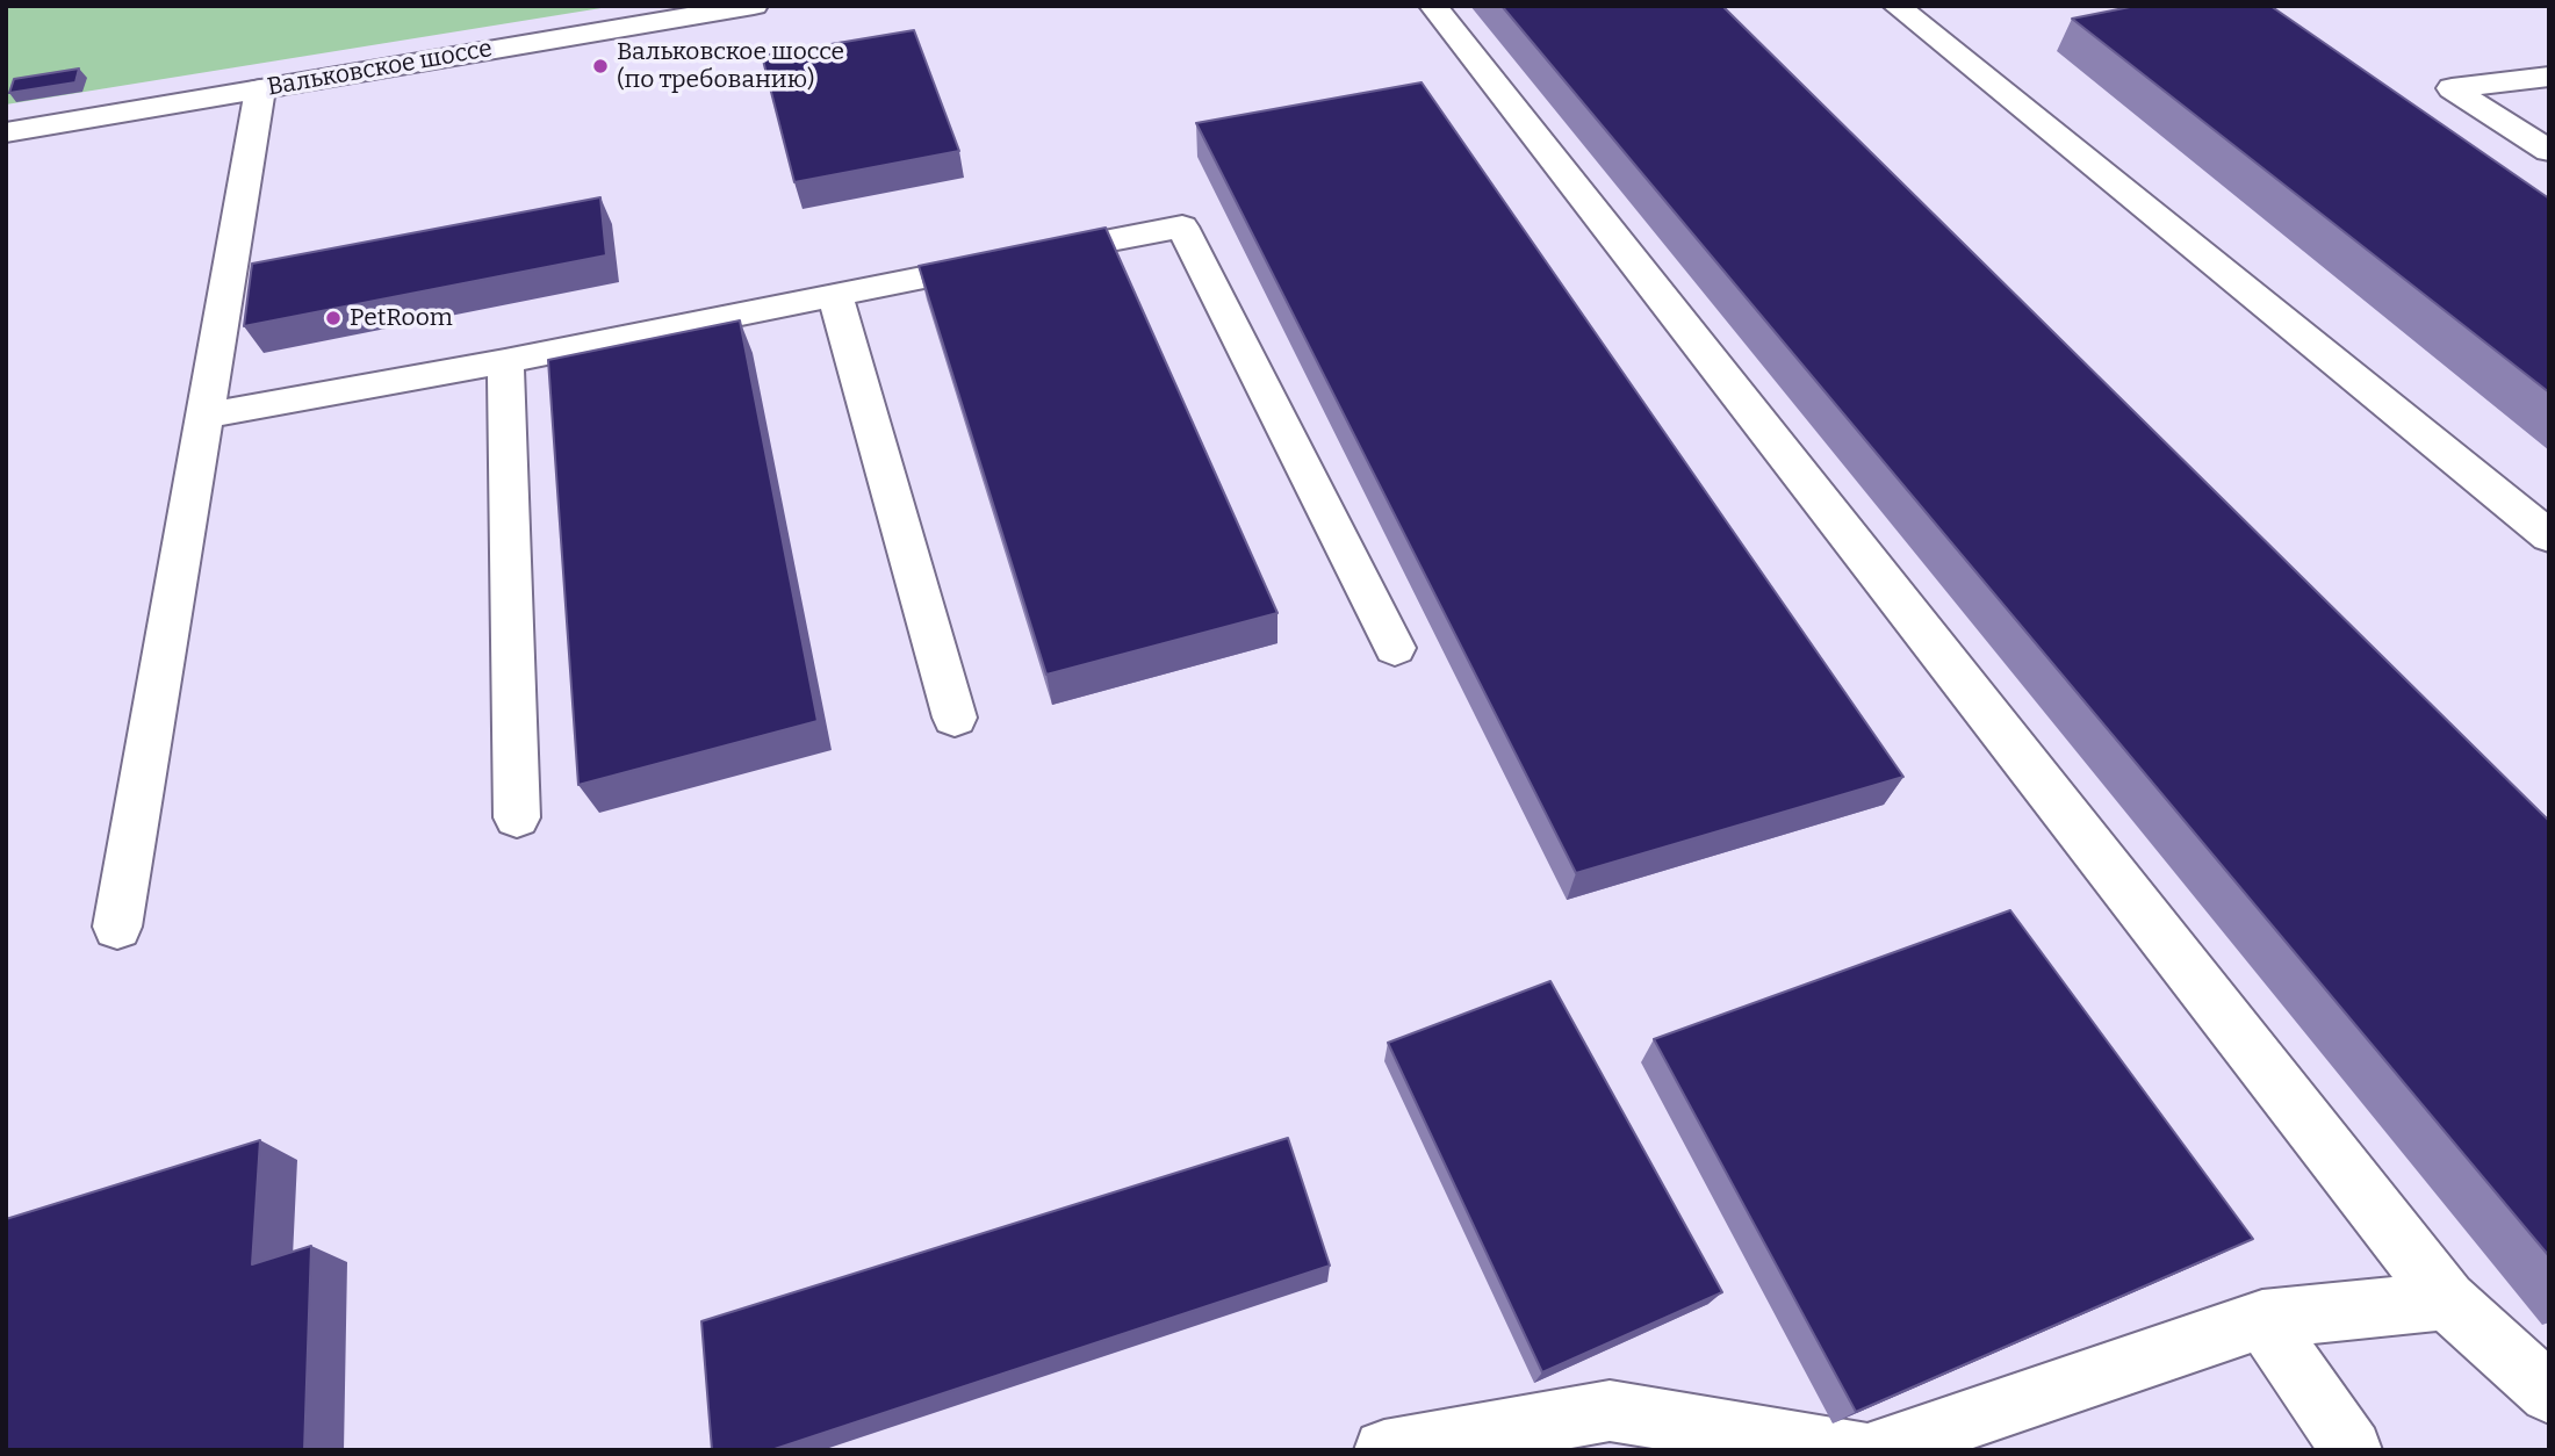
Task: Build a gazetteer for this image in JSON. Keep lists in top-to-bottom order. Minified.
{"streets":{"main road":["Вальковское шоссе"]},"places":["Вальковское шоссе (по требованию)","PetRoom"]}
